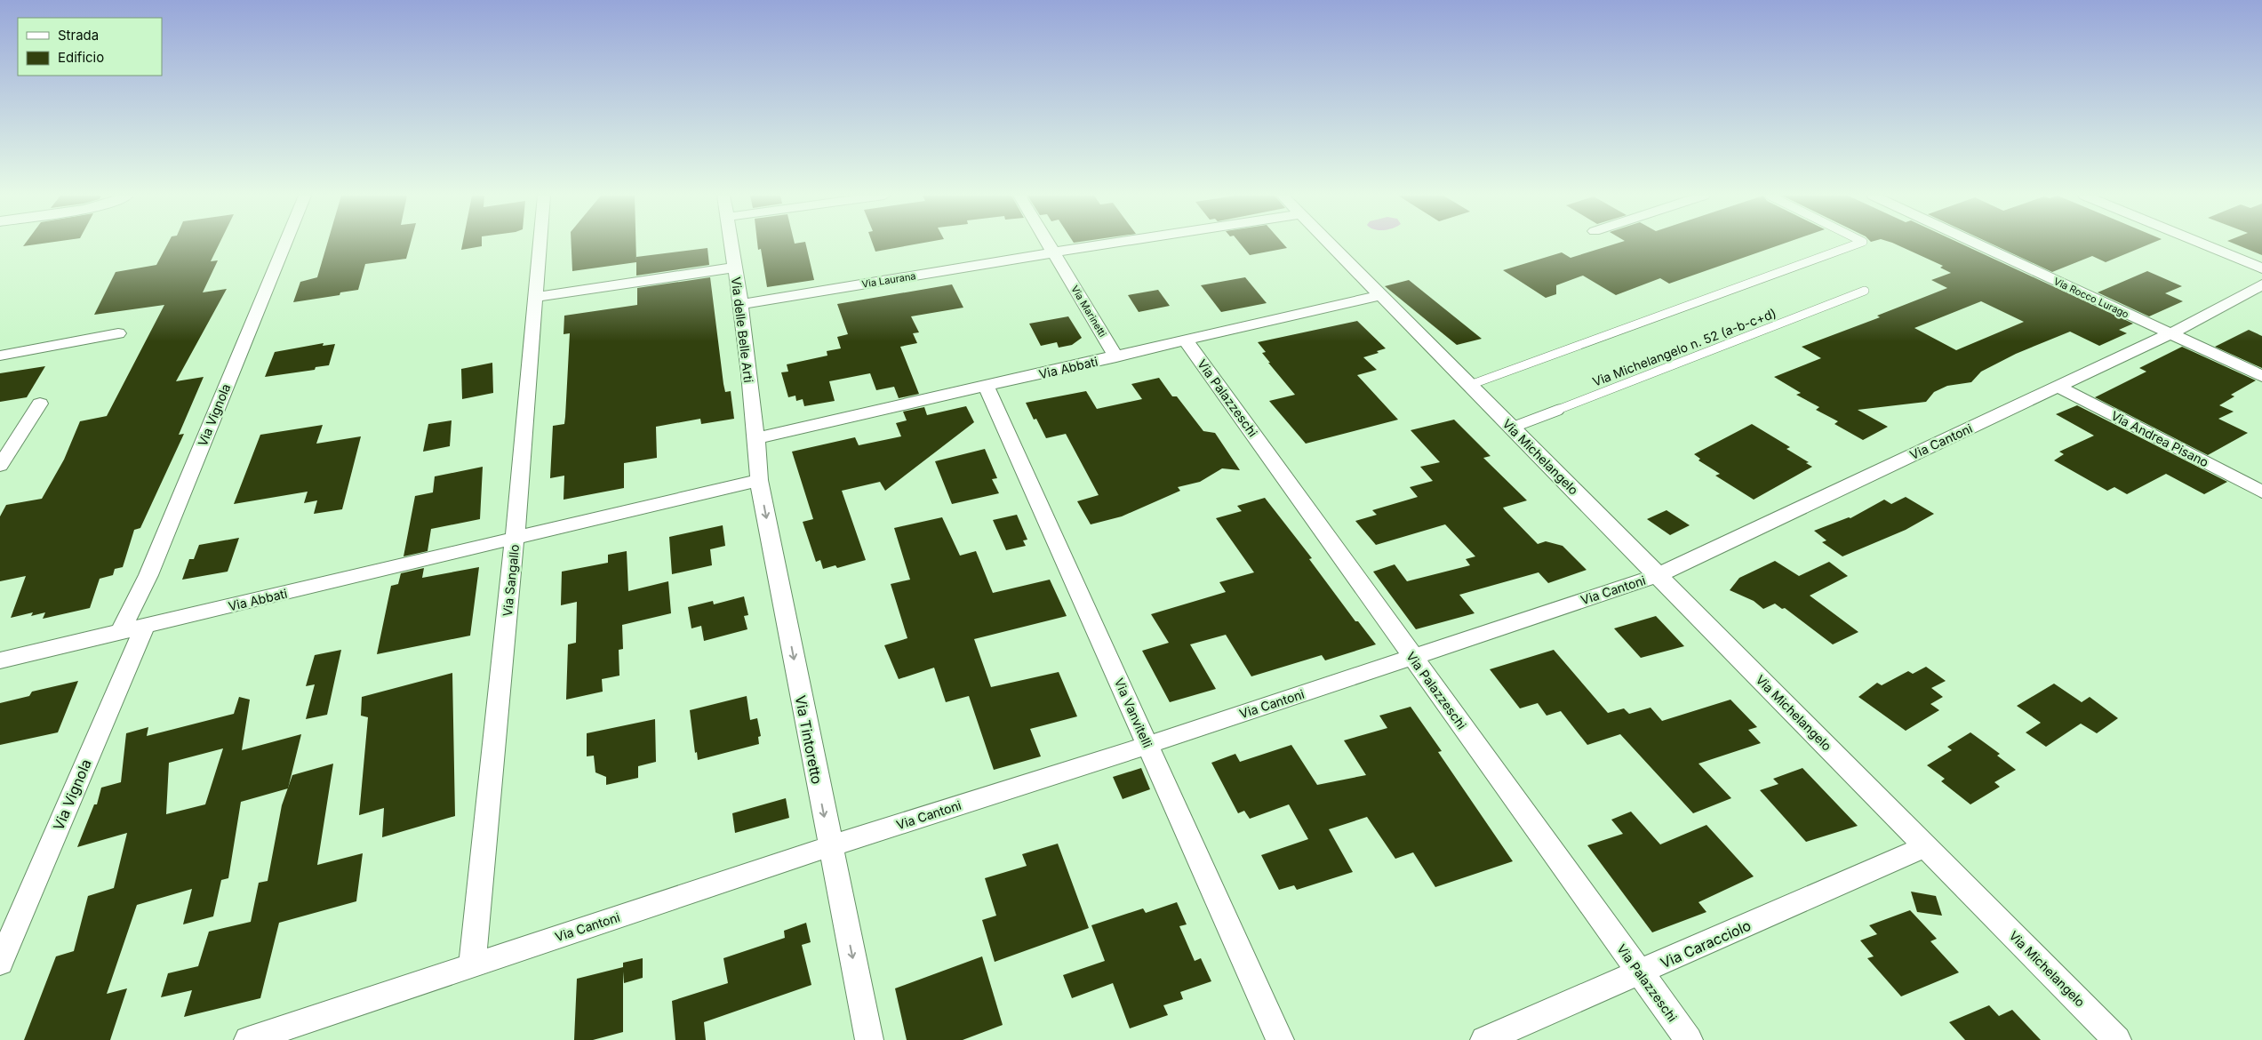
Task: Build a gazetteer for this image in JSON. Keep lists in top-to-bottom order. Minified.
{"streets":{"street":["Via Laurana","Via Rocco Lurago","Via Marinetti","Via delle Belle Arti","Via Abbati","Via Palazzeschi","Via Vignola","Via Andrea Pisano","Via Cantoni","Via Michelangelo","Via Sangallo","Via Vanvitelli","Via Tintoretto","Via Caracciolo"],"lane":["Via Michelangelo n. 52 (a-b-c+d)"]},"crossings":[["Via Laurana","Via Marinetti"],["Via Laurana","Via delle Belle Arti"],["Via Rocco Lurago","Via Cantoni"],["Via Marinetti","Via Abbati"],["Via delle Belle Arti","Via Abbati"],["Via delle Belle Arti","Via Tintoretto"],["Via Michelangelo n. 52 (a-b-c+d)","Via Michelangelo"],["Via Abbati","Via Palazzeschi"],["Via Abbati","Via Vignola"],["Via Abbati","Via Michelangelo"],["Via Abbati","Via Sangallo"],["Via Abbati","Via Vanvitelli"],["Via Abbati","Via Tintoretto"],["Via Palazzeschi","Via Cantoni"],["Via Palazzeschi","Via Caracciolo"],["Via Andrea Pisano","Via Cantoni"],["Via Cantoni","Via Michelangelo"],["Via Cantoni","Via Sangallo"],["Via Cantoni","Via Vanvitelli"],["Via Cantoni","Via Tintoretto"],["Via Michelangelo","Via Caracciolo"]],"one_way":["Via Tintoretto"],"legend":["Strada","Edificio"]}
